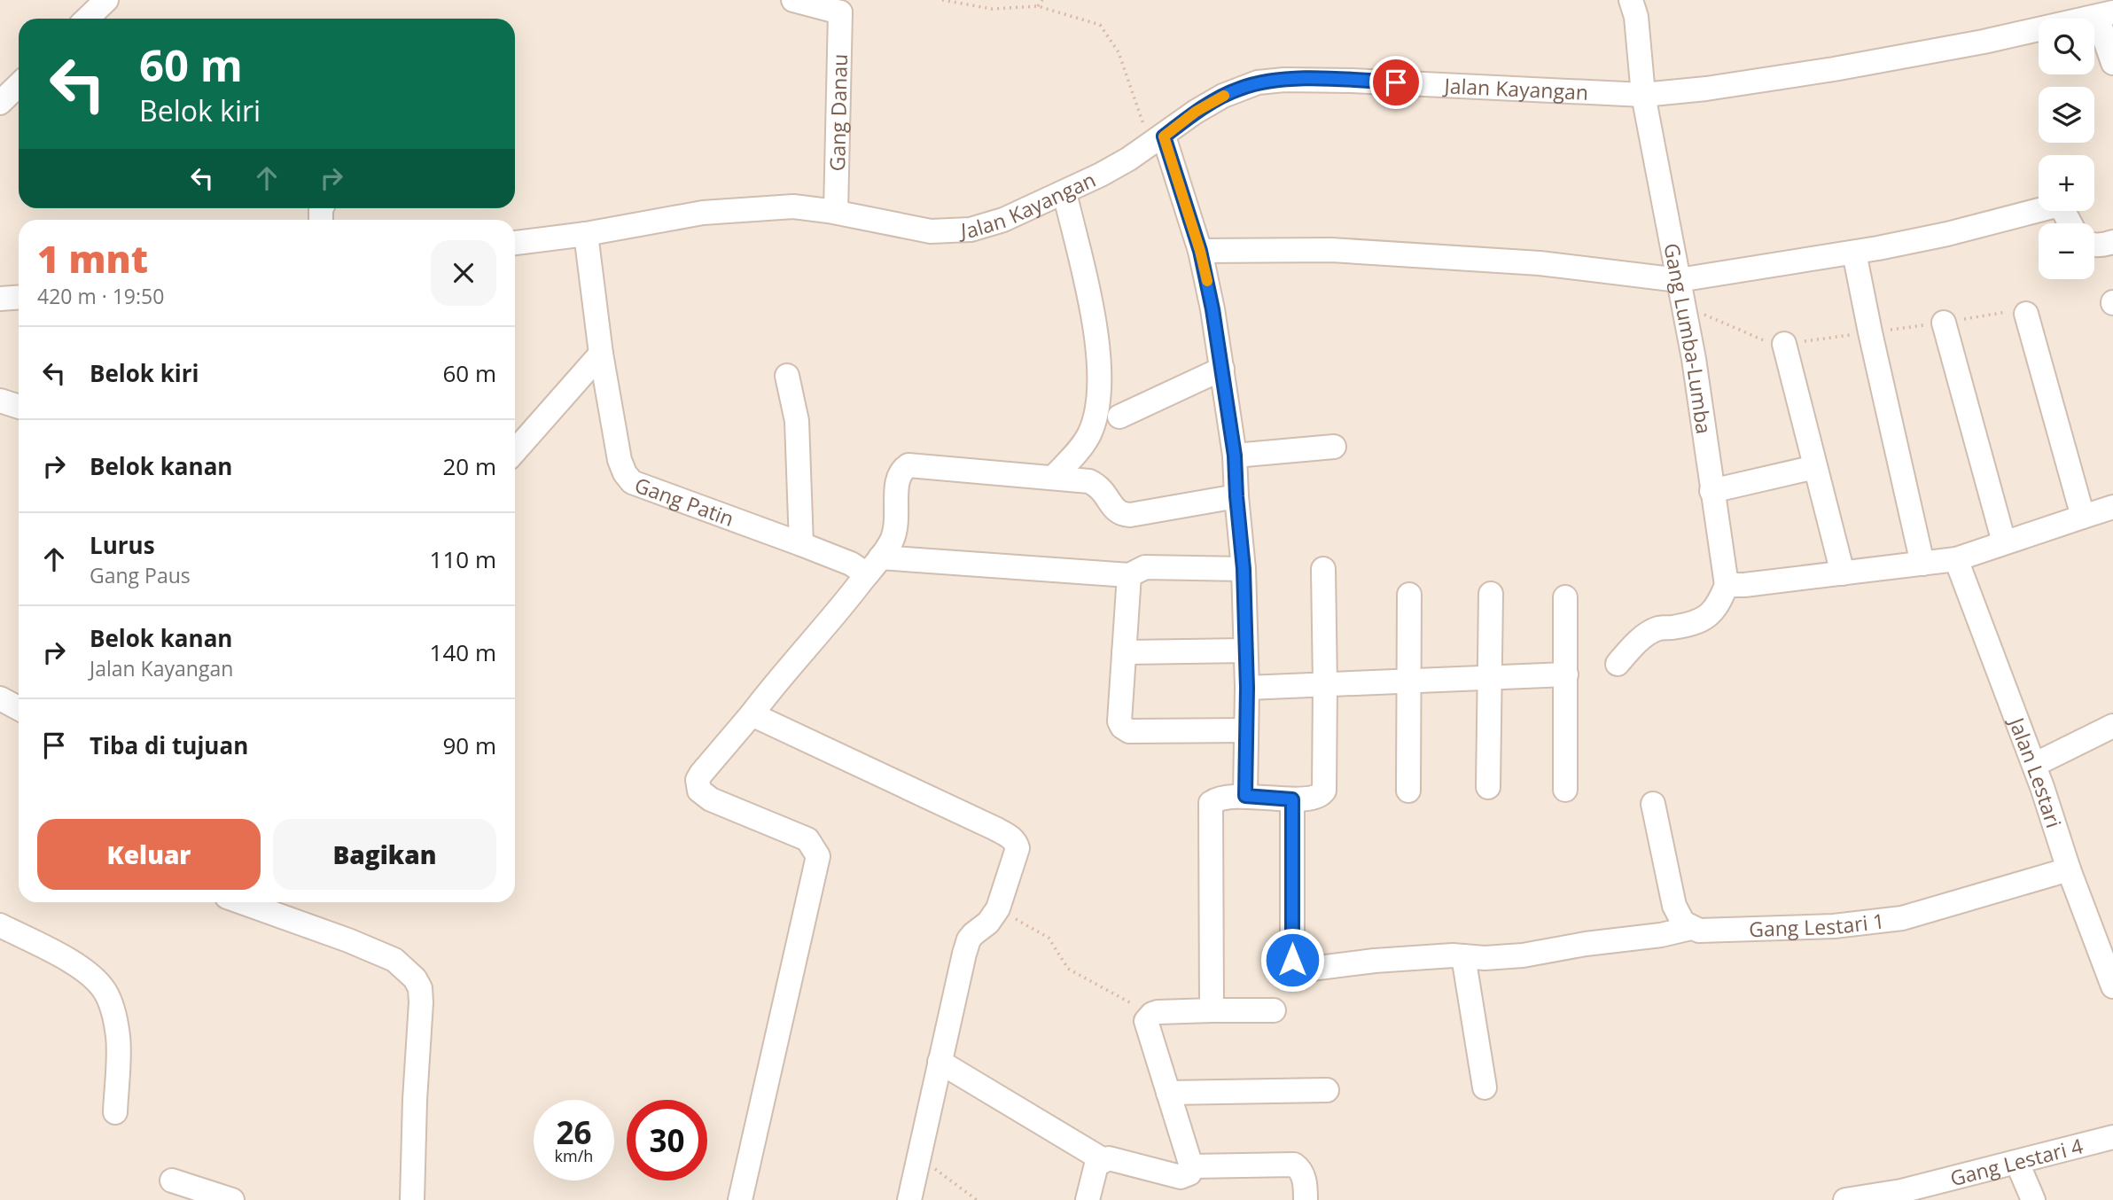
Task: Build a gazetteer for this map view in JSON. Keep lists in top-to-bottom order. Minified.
{"streets":{"street":["Jalan Kayangan","Gang Danau","Gang Lumba-Lumba","Gang Patin","Jalan Lestari","Gang Lestari 1","Gang Lestari 4"]},"crossings":[["Jalan Kayangan","Gang Danau"],["Jalan Kayangan","Gang Lumba-Lumba"],["Jalan Kayangan","Gang Patin"],["Jalan Lestari","Gang Lestari 1"]],"page":{"map_buttons":["+","−"],"turn":["60 m","Belok kiri"],"heading":["1 mnt","420 m · 19:50"],"list":[{"name":"Belok kiri","value":"60 m"},{"name":"Belok kanan","value":"20 m"},{"name":"Lurus","note":"Gang Paus","value":"110 m"},{"name":"Belok kanan","note":"Jalan Kayangan","value":"140 m"},{"name":"Tiba di tujuan","value":"90 m"}],"buttons":["Keluar","Bagikan"],"speed":"26 km/h","limit":"30"}}
